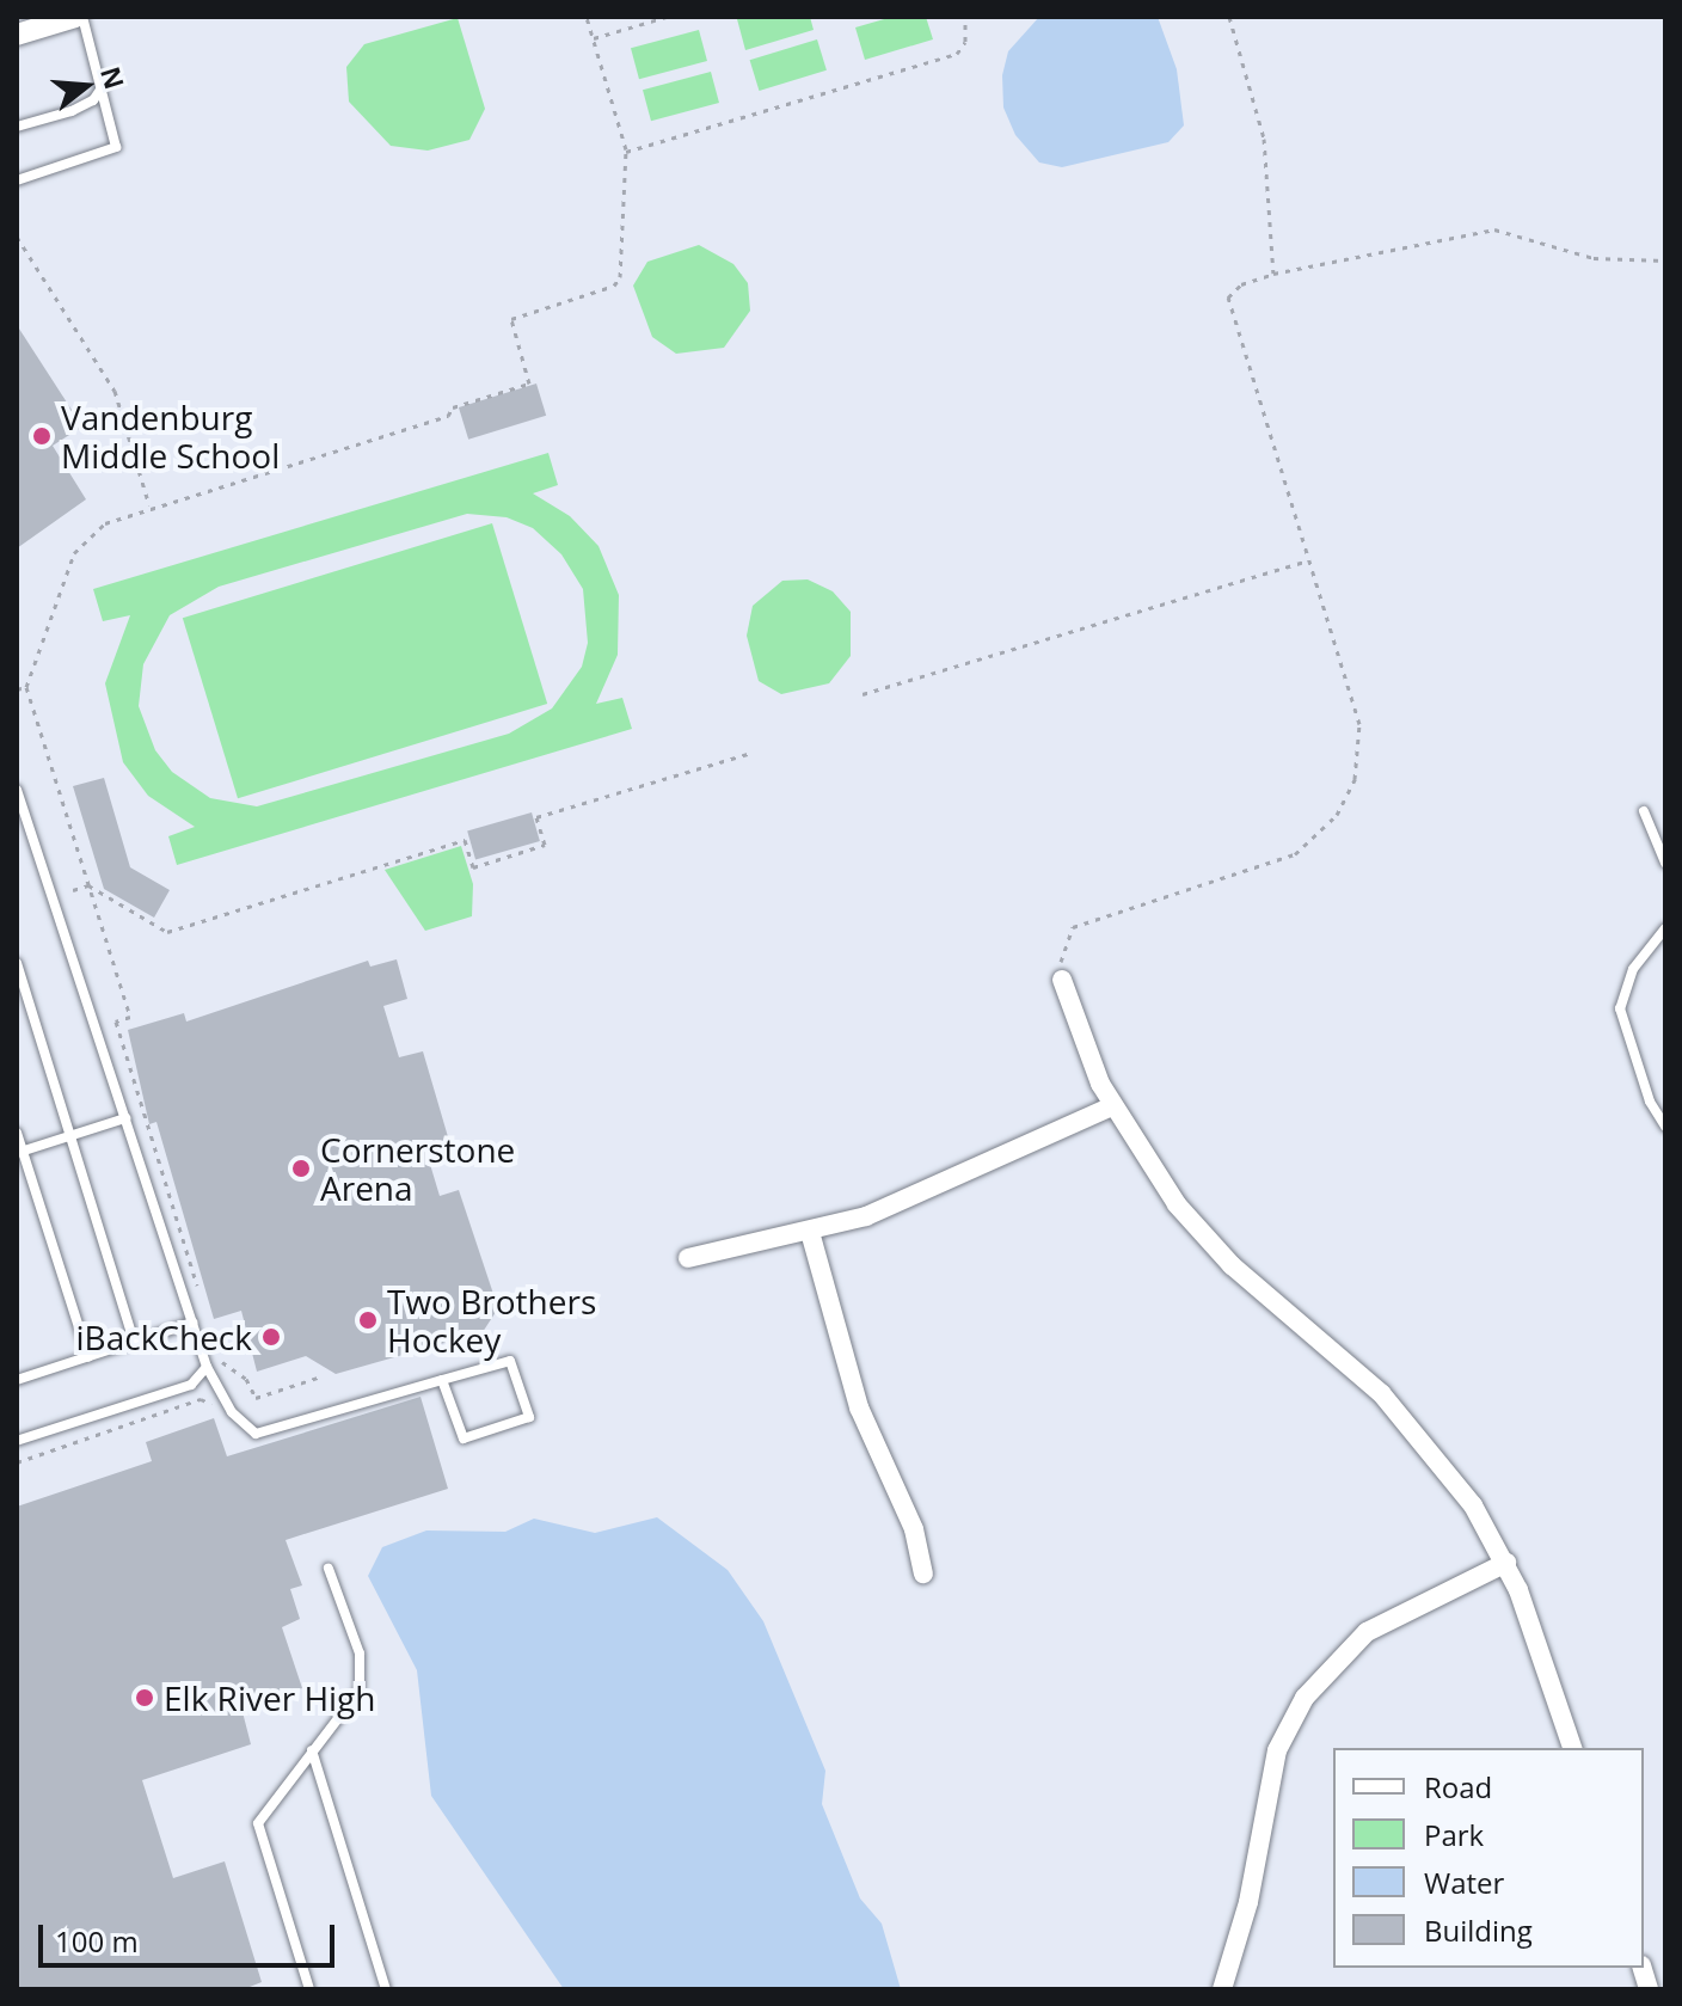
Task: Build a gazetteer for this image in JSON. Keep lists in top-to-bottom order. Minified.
{"places":["Vandenburg Middle School","Cornerstone Arena","Two Brothers Hockey","iBackCheck","Elk River High"],"legend":["Road","Park","Water","Building"],"scale_bar":"100 m","north":"right"}
